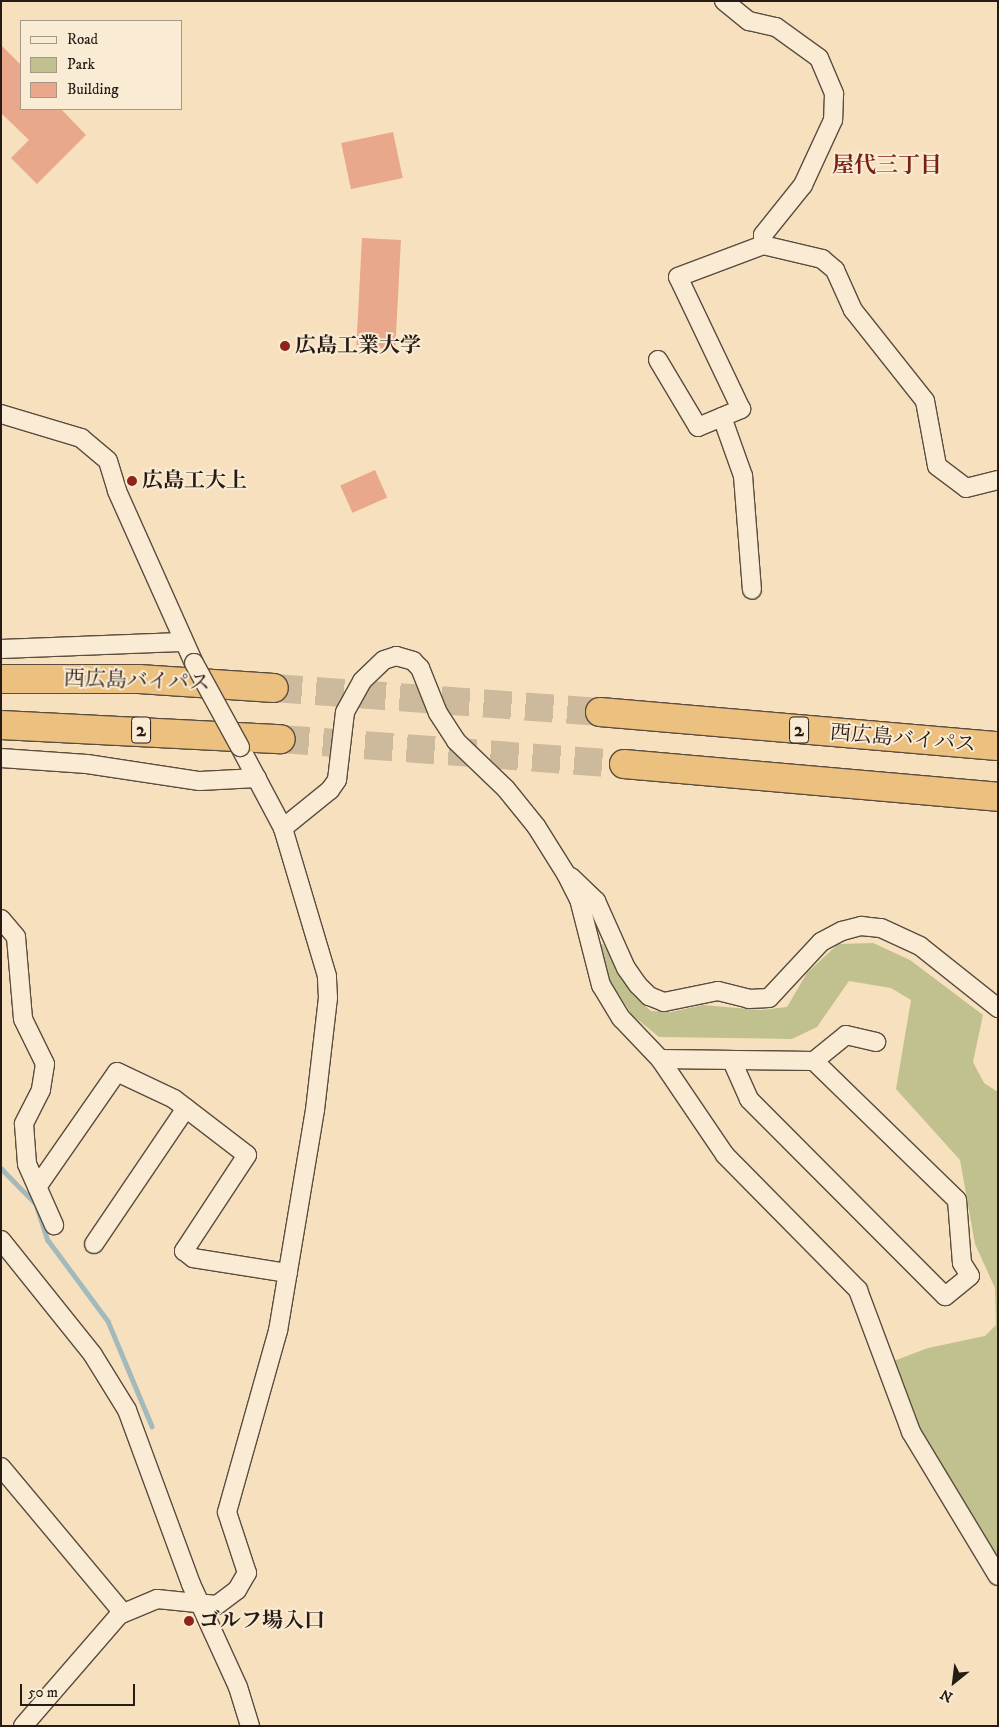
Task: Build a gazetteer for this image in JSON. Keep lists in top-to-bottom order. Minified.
{"streets":{"highway":["西広島バイパス","2"]},"districts":["屋代三丁目"],"places":["広島工業大学","広島工大上","ゴルフ場入口"],"legend":["Road","Park","Building"],"scale_bar":"50 m","north":"bottom left"}
